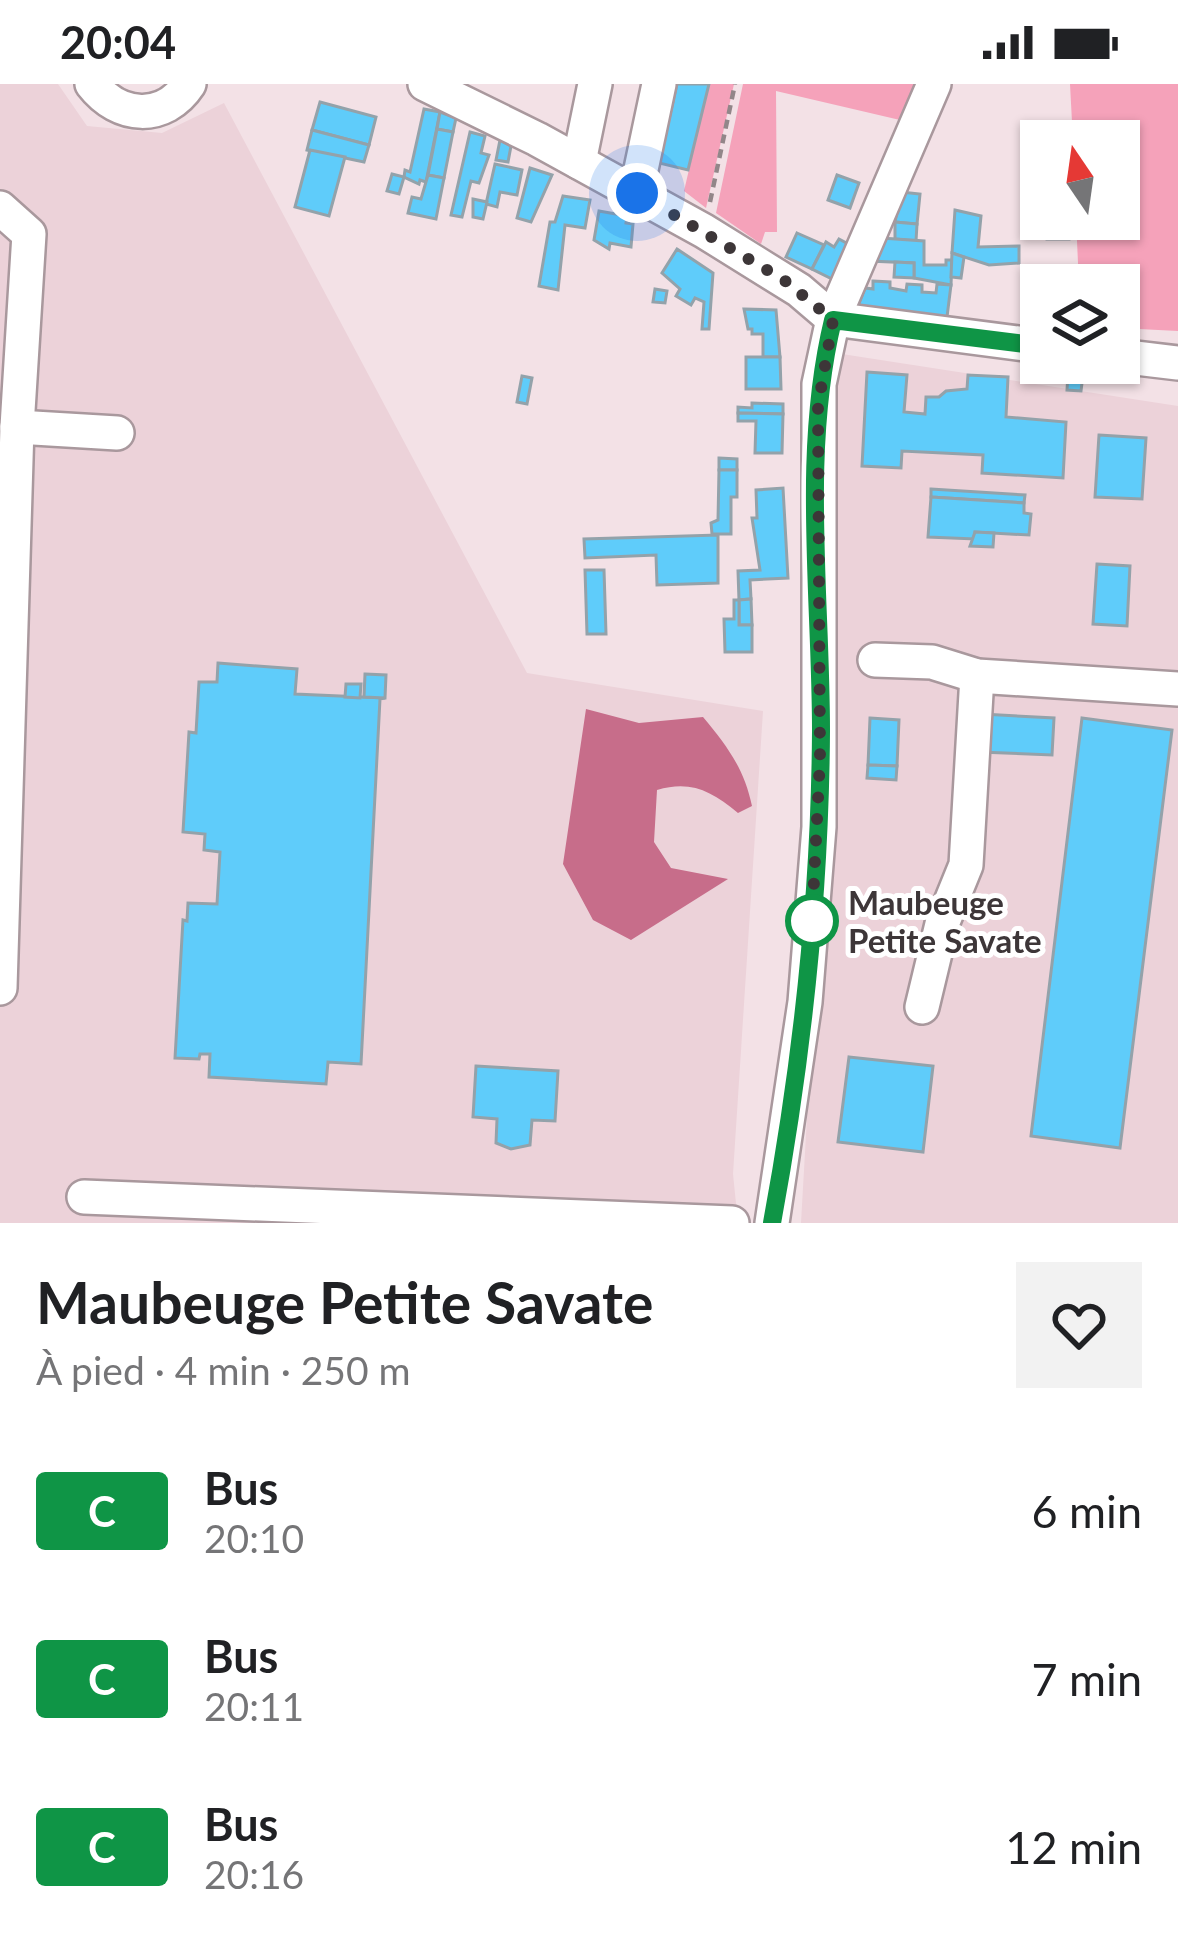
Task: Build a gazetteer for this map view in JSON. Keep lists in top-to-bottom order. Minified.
{"places":["Maubeuge Petite Savate"],"lines":["bus line C"],"north":"top","page":{"status":"20:04","heading":["Maubeuge Petite Savate","À pied · 4 min · 250 m"],"list":[{"mark":"C","name":"Bus","note":"20:10","value":"6 min"},{"mark":"C","name":"Bus","note":"20:11","value":"7 min"},{"mark":"C","name":"Bus","note":"20:16","value":"12 min"}]}}
